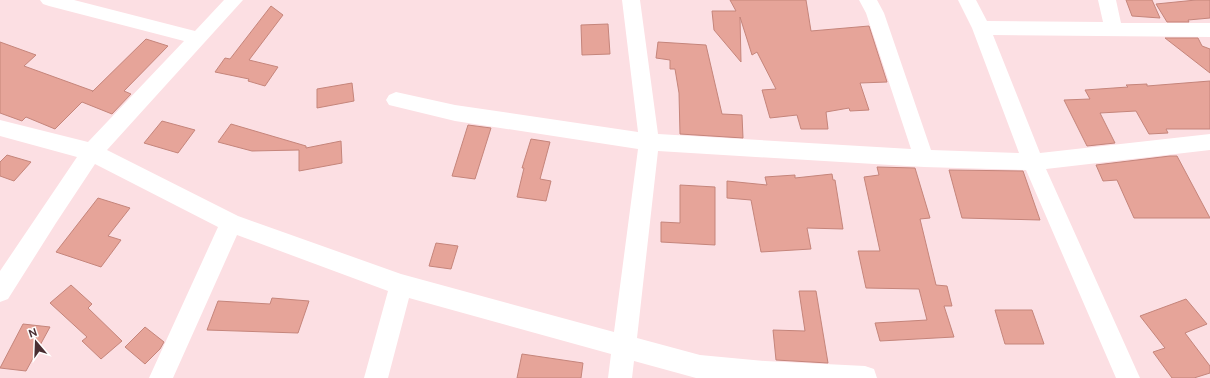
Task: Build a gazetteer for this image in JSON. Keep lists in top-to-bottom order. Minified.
{"north":"top"}
